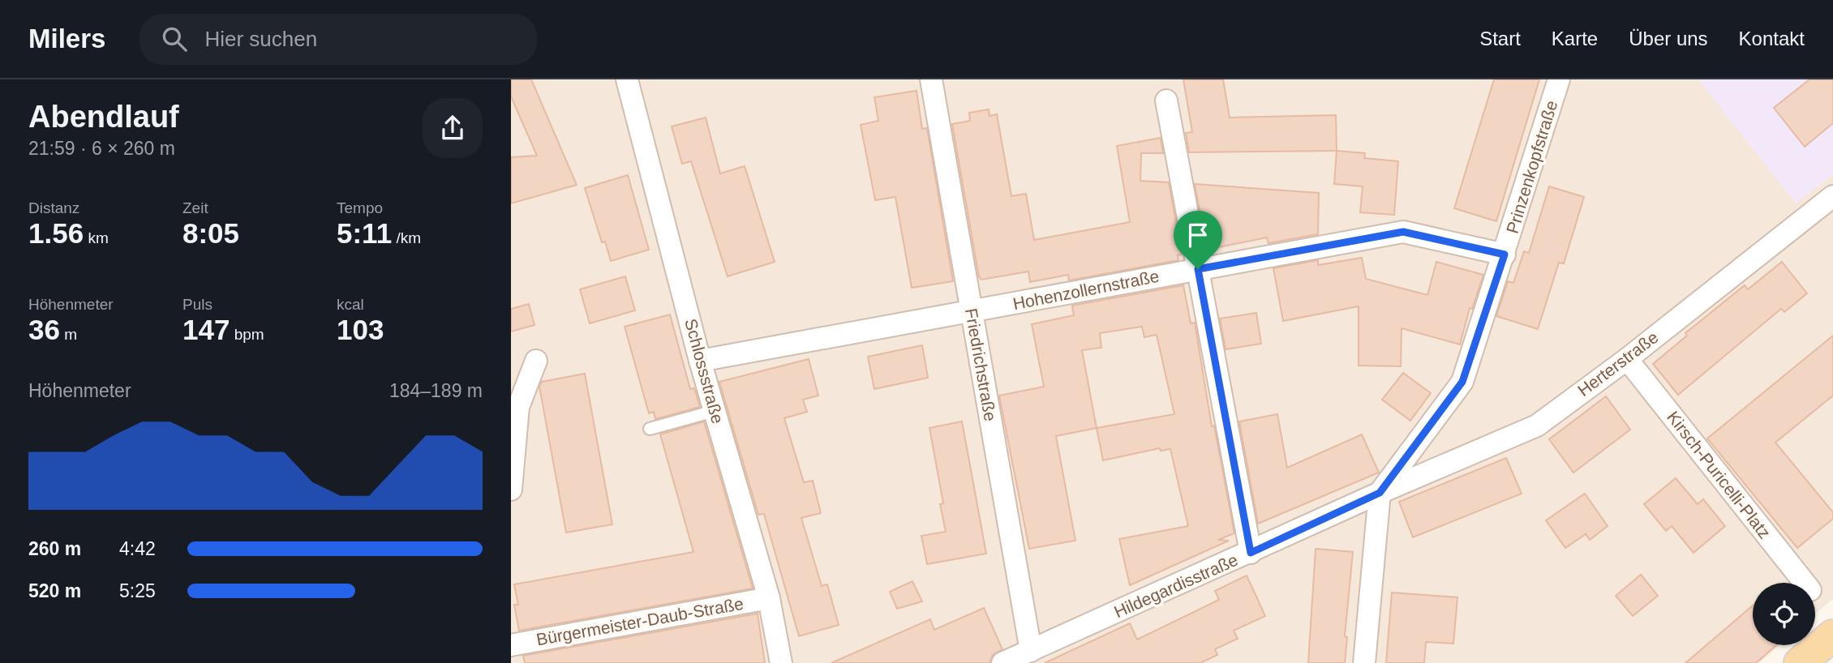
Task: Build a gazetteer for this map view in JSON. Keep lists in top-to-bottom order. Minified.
{"streets":{"street":["Prinzenkopfstraße","Hohenzollernstraße","Herterstraße","Friedrichstraße","Schlossstraße","Kirsch-Puricelli-Platz","Hildegardisstraße","Bürgermeister-Daub-Straße"]},"crossings":[["Prinzenkopfstraße","Hohenzollernstraße"],["Prinzenkopfstraße","Herterstraße"],["Prinzenkopfstraße","Hildegardisstraße"],["Hohenzollernstraße","Friedrichstraße"],["Hohenzollernstraße","Schlossstraße"],["Herterstraße","Kirsch-Puricelli-Platz"],["Herterstraße","Hildegardisstraße"],["Friedrichstraße","Hildegardisstraße"],["Schlossstraße","Bürgermeister-Daub-Straße"]],"page":{"header":"Milers","search":"Hier suchen","nav":["Start","Karte","Über uns","Kontakt"],"heading":["Abendlauf","21:59 · 6 × 260 m"],"stats":[["Distanz","1.56 km"],["Zeit","8:05"],["Tempo","5:11 /km"],["Höhenmeter","36 m"],["Puls","147 bpm"],["kcal","103"]],"chart":["Höhenmeter","184–189 m"],"list":[{"name":"260 m","note":"4:42"},{"name":"520 m","note":"5:25"}]}}
